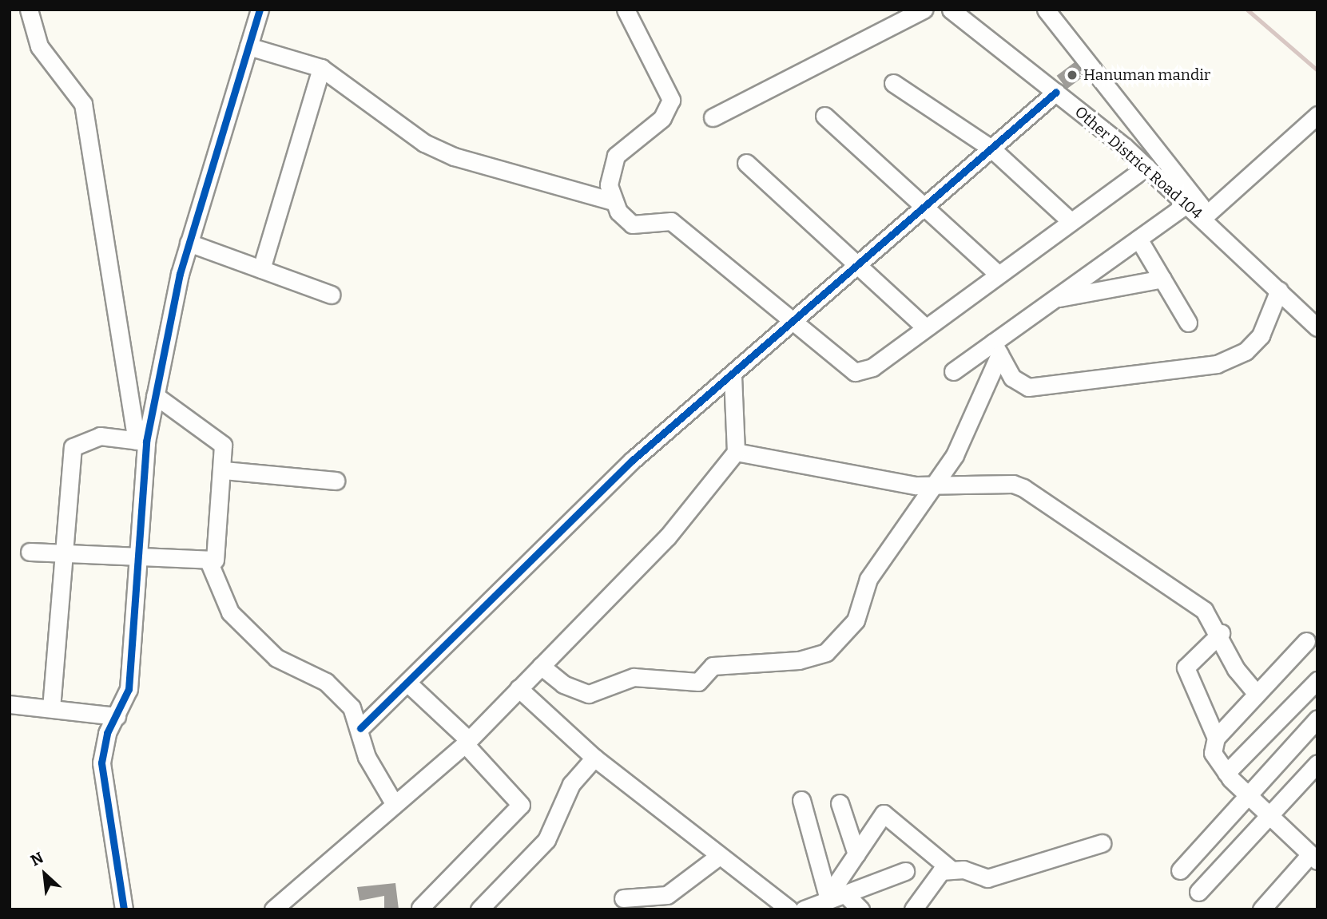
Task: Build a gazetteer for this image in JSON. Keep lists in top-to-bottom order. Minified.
{"streets":{"street":["Other District Road 104"]},"places":["Hanuman mandir"],"north":"top left"}
